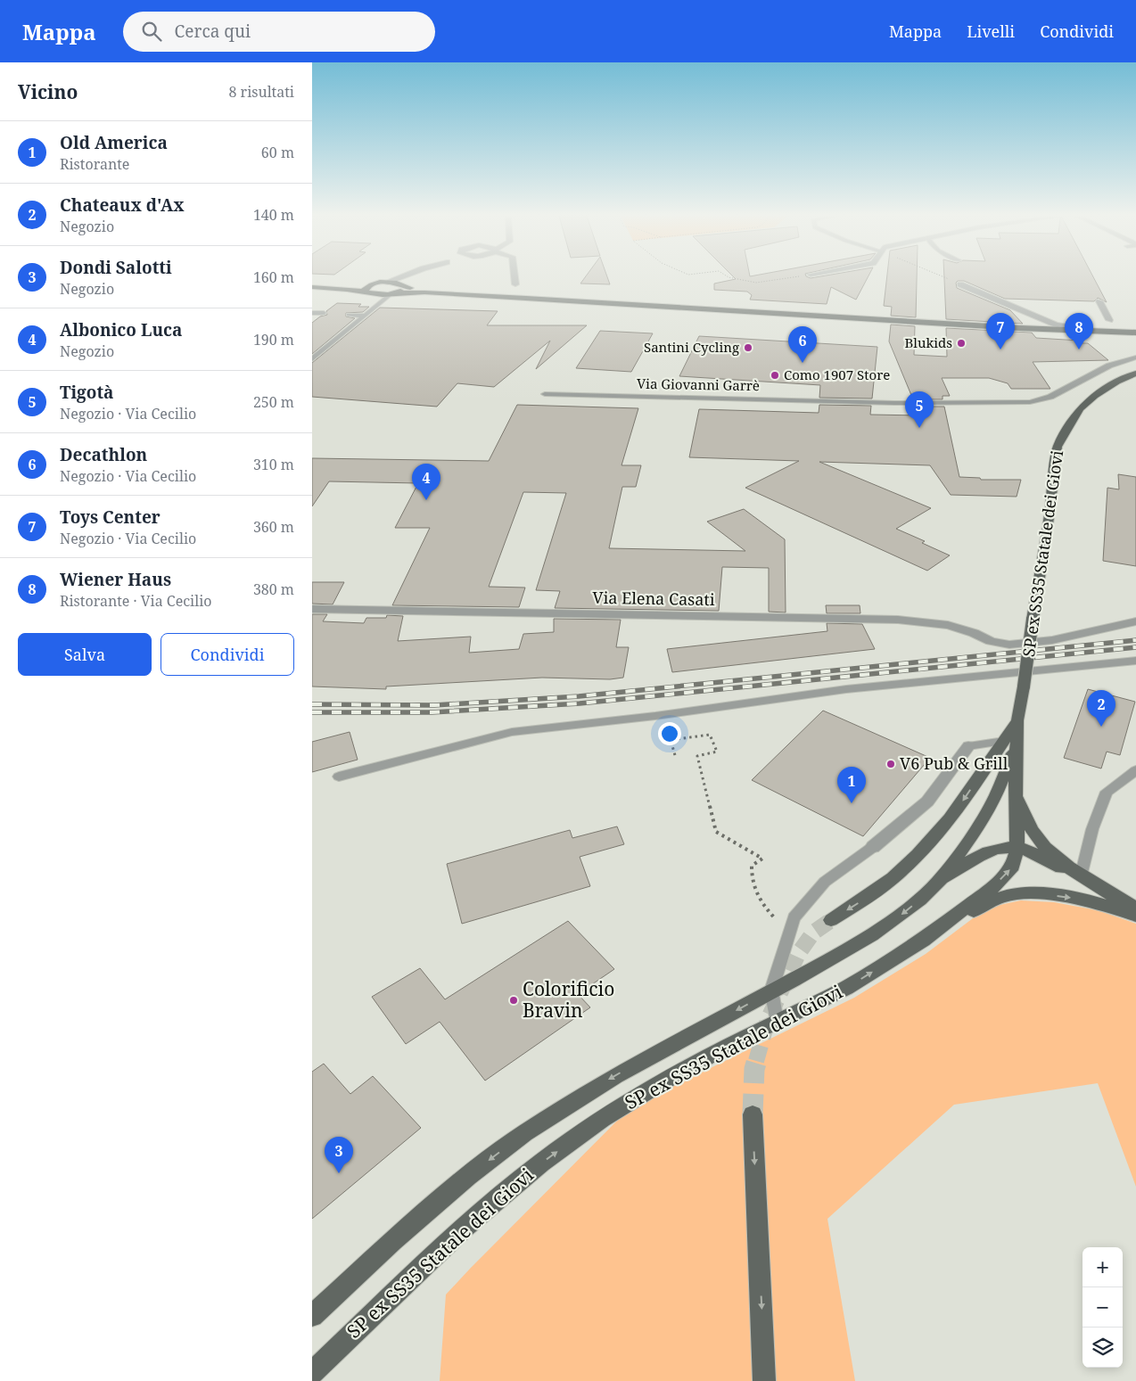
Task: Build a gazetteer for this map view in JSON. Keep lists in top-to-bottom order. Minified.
{"streets":{"main road":["SP ex SS35 Statale dei Giovi"],"street":["Via Elena Casati"],"lane":["Via Giovanni Garrè"]},"places":["Blukids","Santini Cycling","Como 1907 Store","V6 Pub & Grill","Colorificio Bravin"],"page":{"header":"Mappa","search":"Cerca qui","nav":["Mappa","Livelli","Condividi"],"heading":["Vicino","8 risultati"],"list":[{"mark":"1","name":"Old America","note":"Ristorante","value":"60 m"},{"mark":"2","name":"Chateaux d'Ax","note":"Negozio","value":"140 m"},{"mark":"3","name":"Dondi Salotti","note":"Negozio","value":"160 m"},{"mark":"4","name":"Albonico Luca","note":"Negozio","value":"190 m"},{"mark":"5","name":"Tigotà","note":"Negozio · Via Cecilio","value":"250 m"},{"mark":"6","name":"Decathlon","note":"Negozio · Via Cecilio","value":"310 m"},{"mark":"7","name":"Toys Center","note":"Negozio · Via Cecilio","value":"360 m"},{"mark":"8","name":"Wiener Haus","note":"Ristorante · Via Cecilio","value":"380 m"}],"pins":["7","8","6","5","4","2","1","3"],"buttons":["Salva","Condividi"],"map_buttons":["+","−"]}}
